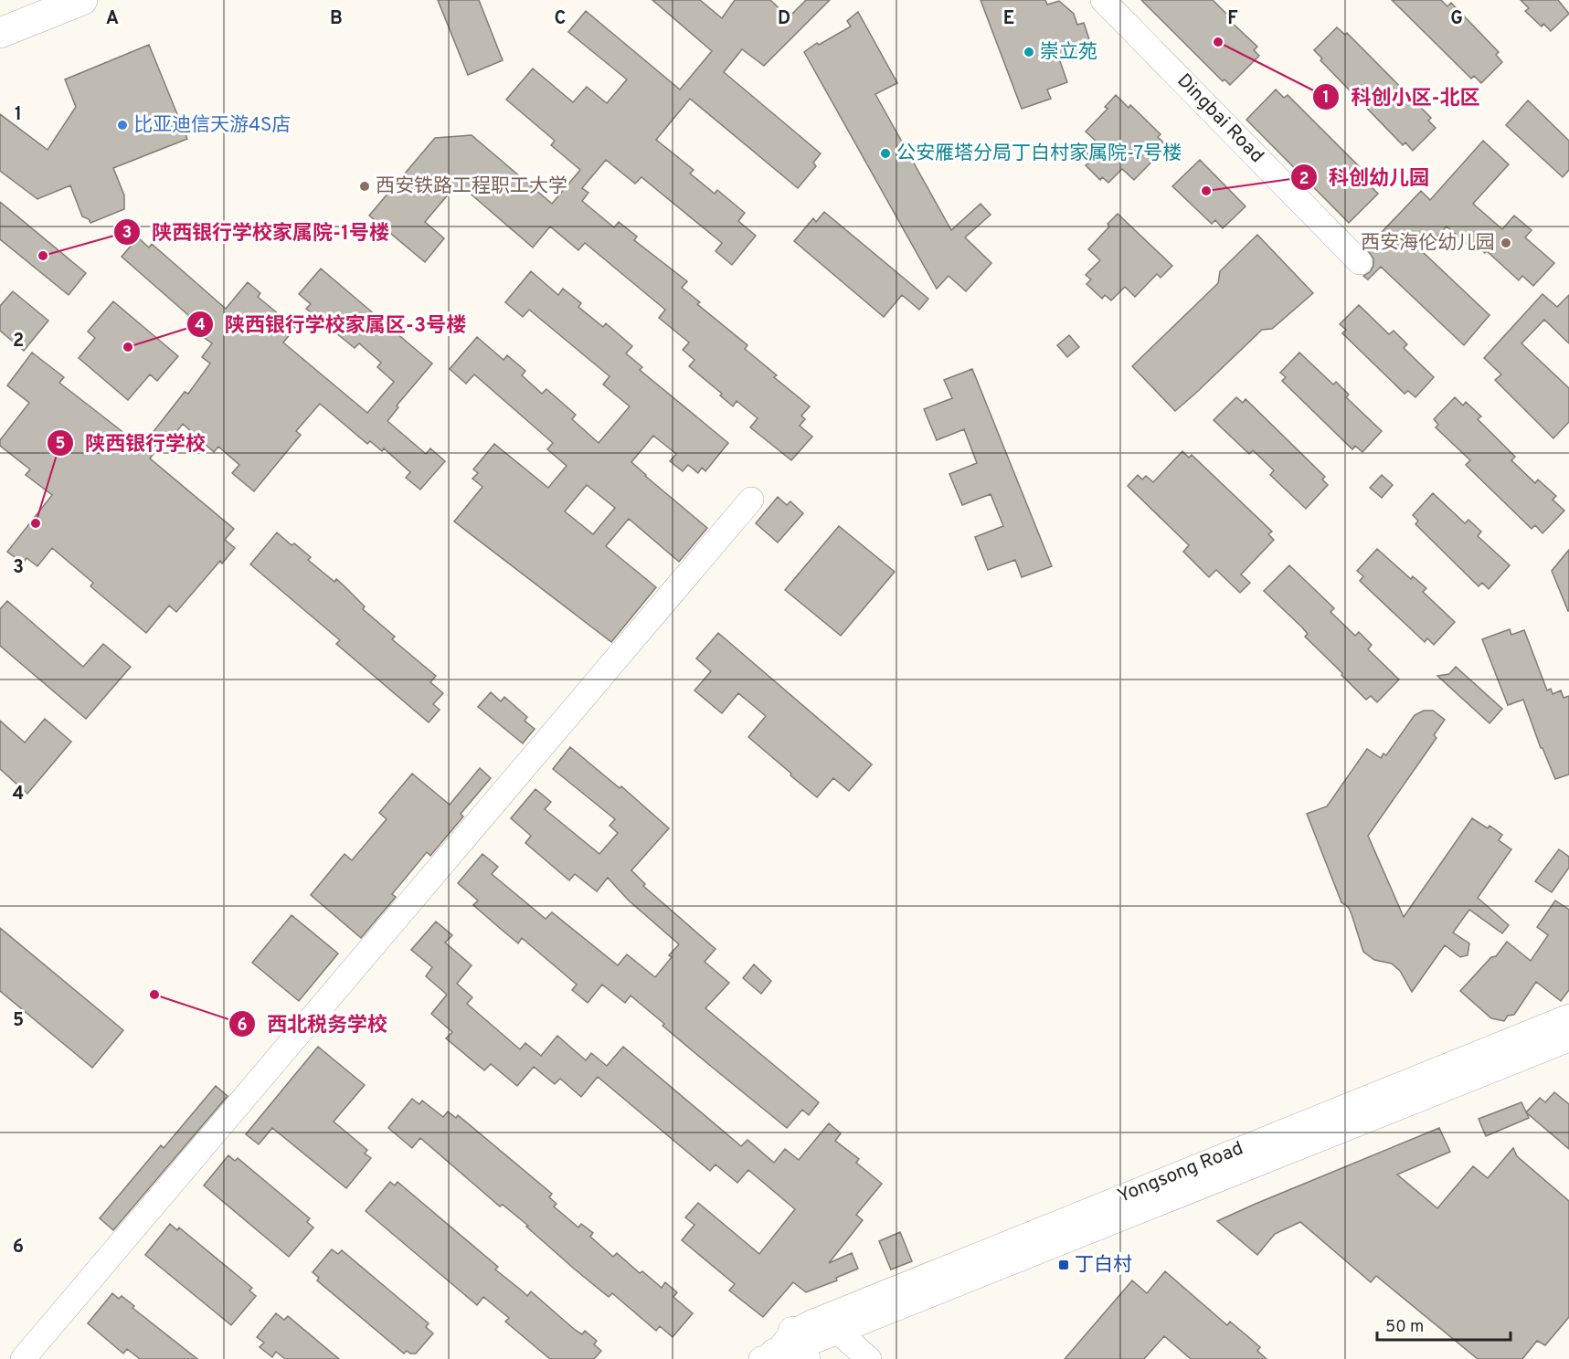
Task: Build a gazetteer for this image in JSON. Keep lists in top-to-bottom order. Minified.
{"streets":{"street":["Dingbai Road","Yongsong Road"]},"places":{"other":["科创小区-北区","崇立苑","比亚迪信天游4S店","公安雁塔分局丁白村家属院-7号楼","西安铁路工程职工大学","科创幼儿园","西安海伦幼儿园","陕西银行学校家属院-1号楼","陕西银行学校家属区-3号楼","陕西银行学校","西北税务学校"],"transit":["丁白村"]},"scale_bar":"50 m","grid":{"columns":["A","B","C","D","E","F","G"],"rows":["1","2","3","4","5","6"]}}
